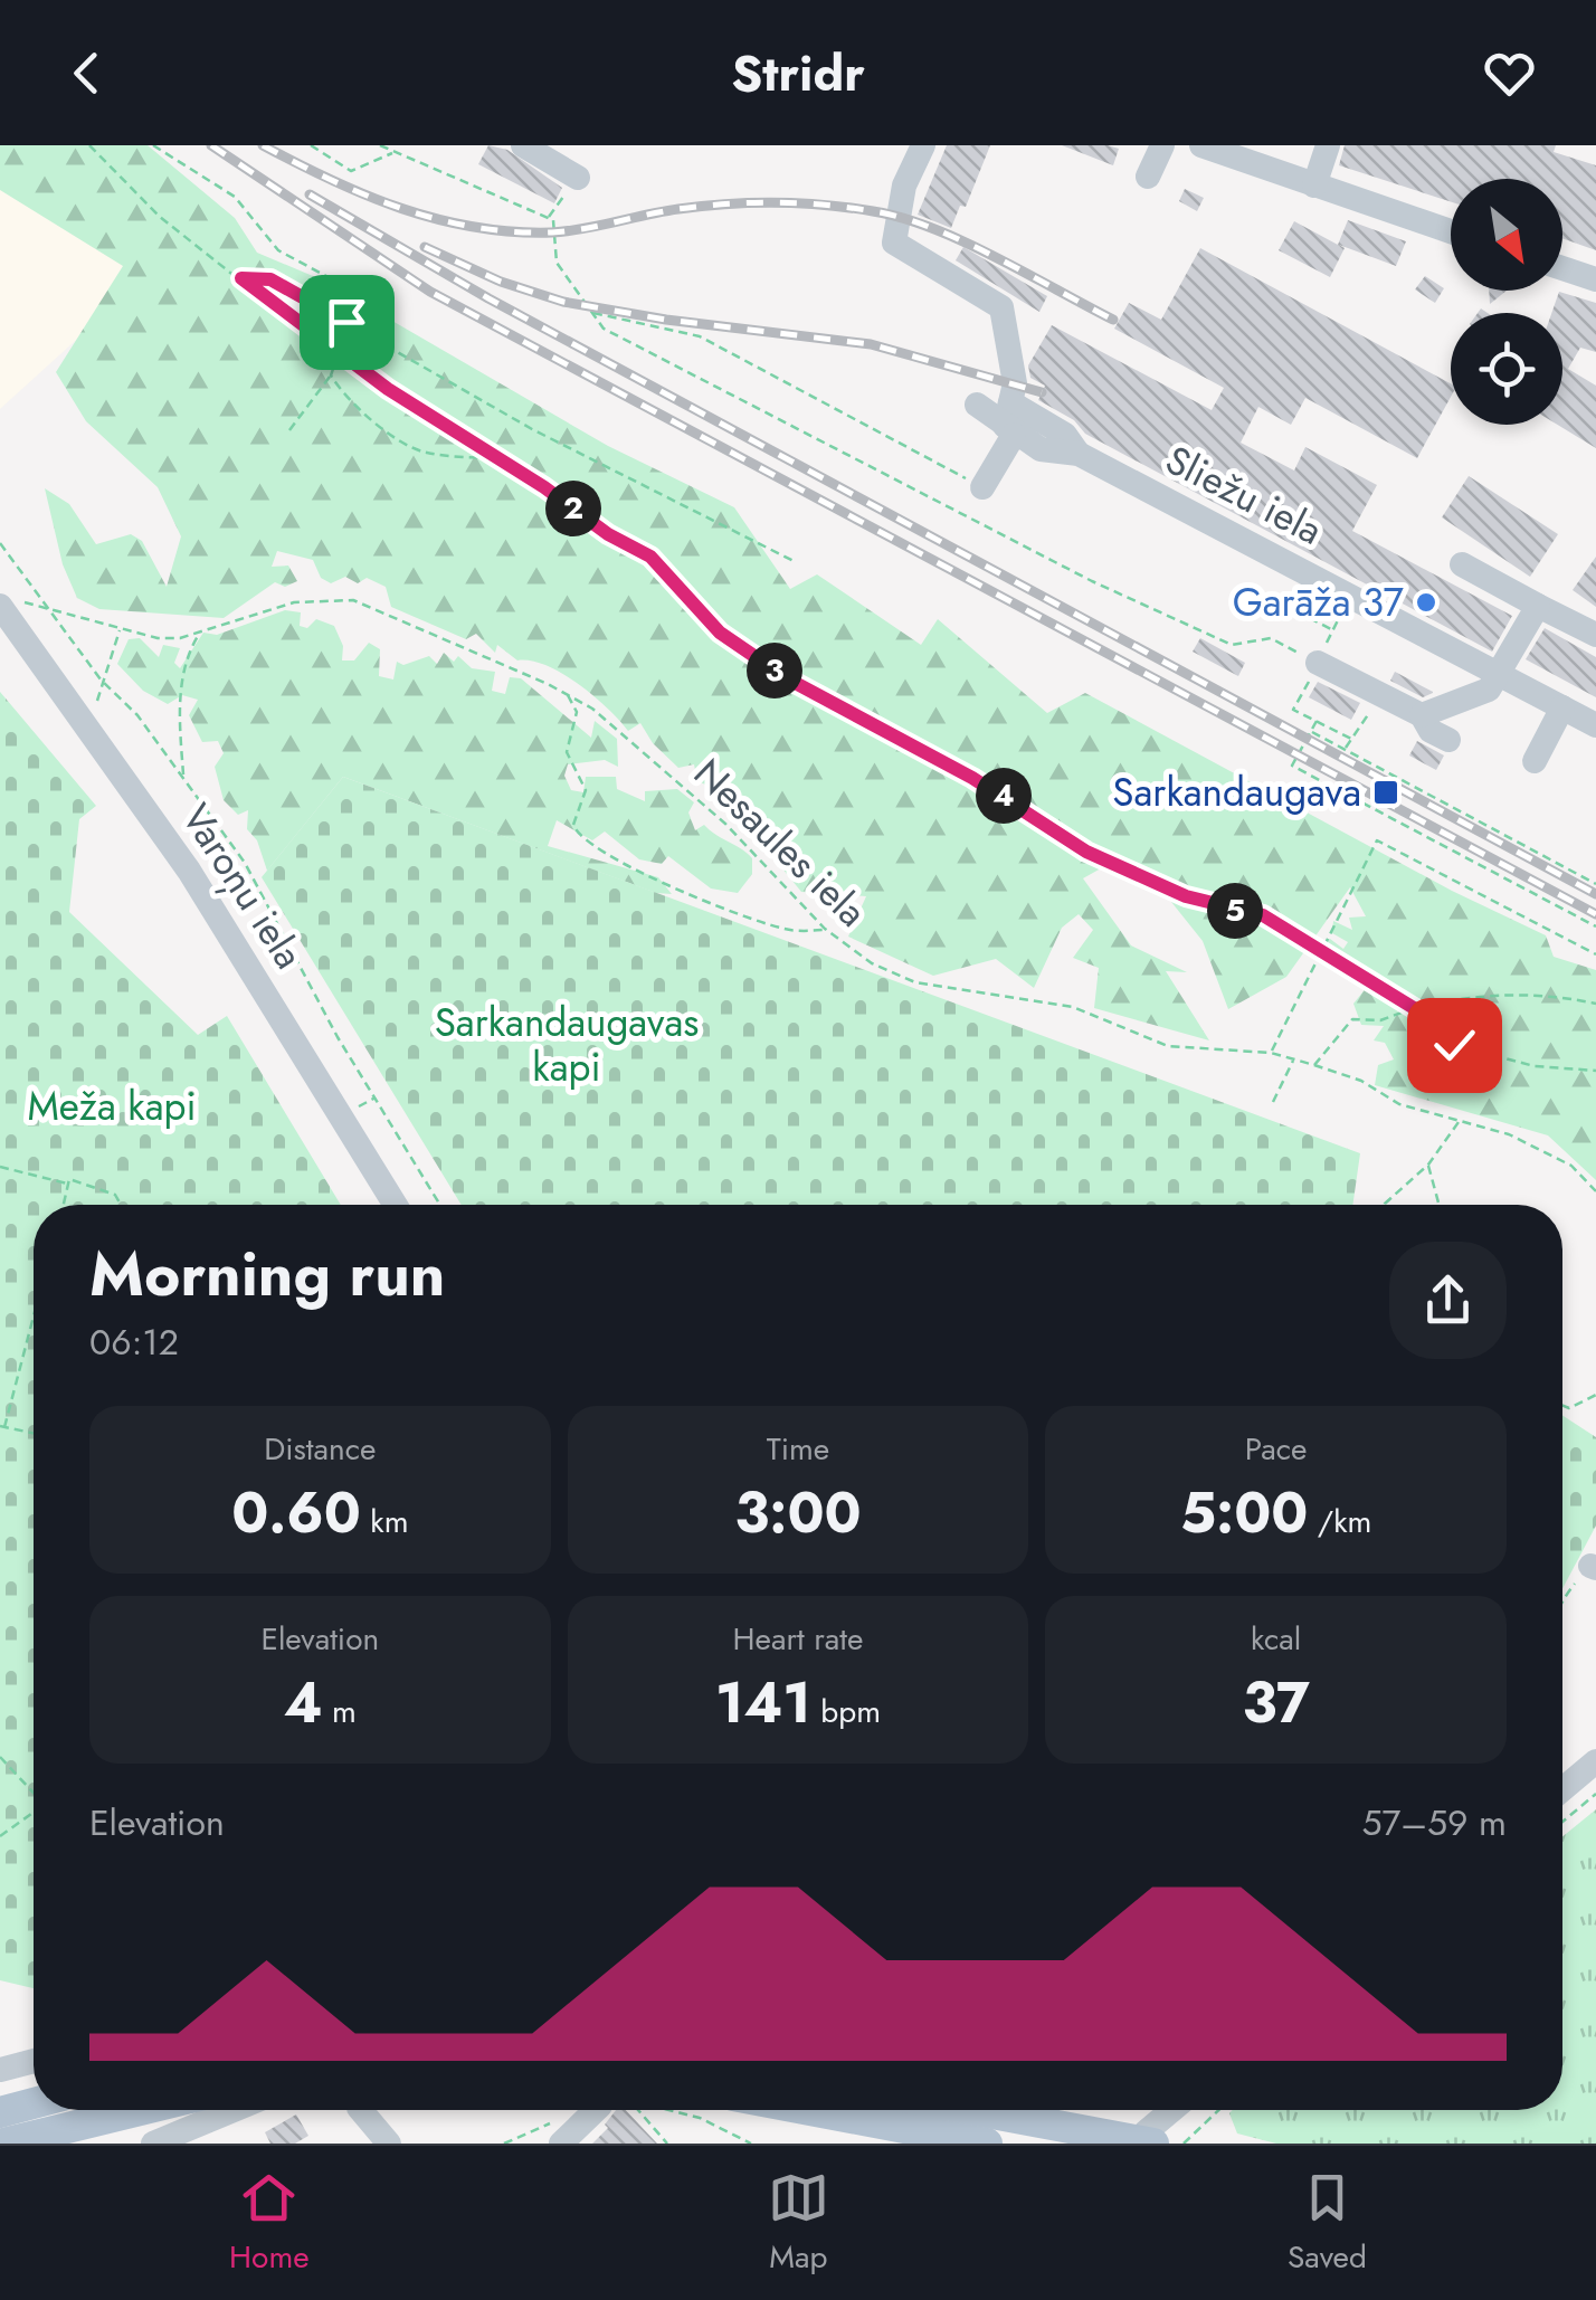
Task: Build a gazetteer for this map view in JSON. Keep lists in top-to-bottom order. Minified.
{"streets":{"street":["Sliežu iela","Varoņu iela"],"path":["Nesaules iela"]},"crossings":[["Nesaules iela","Varoņu iela"]],"parks":["Sarkandaugavas kapi","Meža kapi"],"places":{"other":["Garāža 37"],"transit":["Sarkandaugava"]},"north":"bottom right","page":{"header":"Stridr","pins":["2","3","4","5"],"heading":["Morning run","06:12"],"stats":[["Distance","0.60 km"],["Time","3:00"],["Pace","5:00 /km"],["Elevation","4 m"],["Heart rate","141 bpm"],["kcal","37"]],"chart":["Elevation","57–59 m"],"tabs":["Home","Map","Saved"]}}
